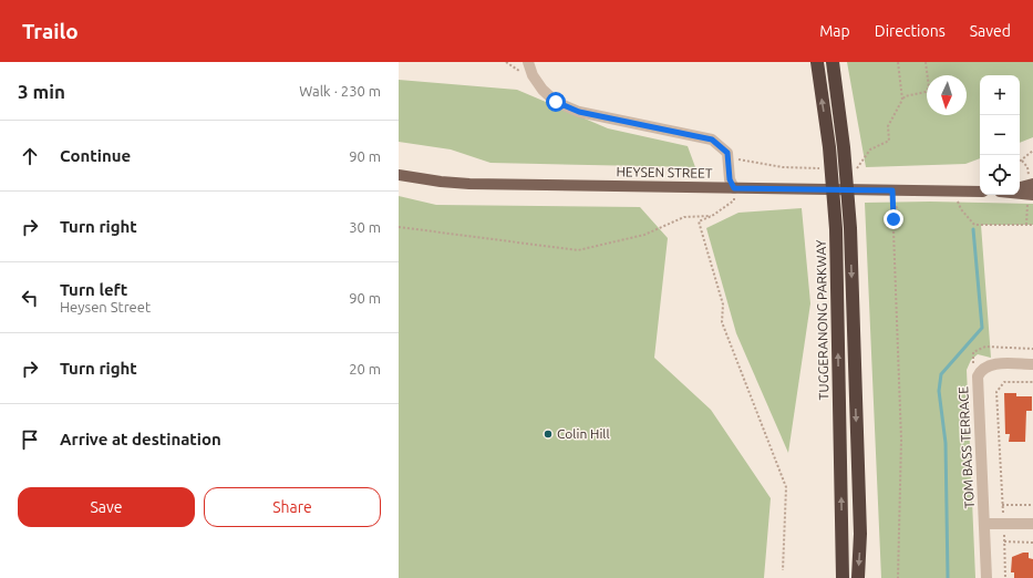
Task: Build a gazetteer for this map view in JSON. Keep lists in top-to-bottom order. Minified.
{"streets":{"highway":["TUGGERANONG PARKWAY"],"main road":["HEYSEN STREET"],"street":["TOM BASS TERRACE"]},"places":["Colin Hill"],"north":"bottom","page":{"header":"Trailo","nav":["Map","Directions","Saved"],"heading":["3 min","Walk · 230 m"],"map_buttons":["+","−"],"list":[["Continue","90 m"],["Turn right","30 m"],["Turn left","Heysen Street","90 m"],["Turn right","20 m"],"Arrive at destination"],"buttons":["Save","Share"]}}
